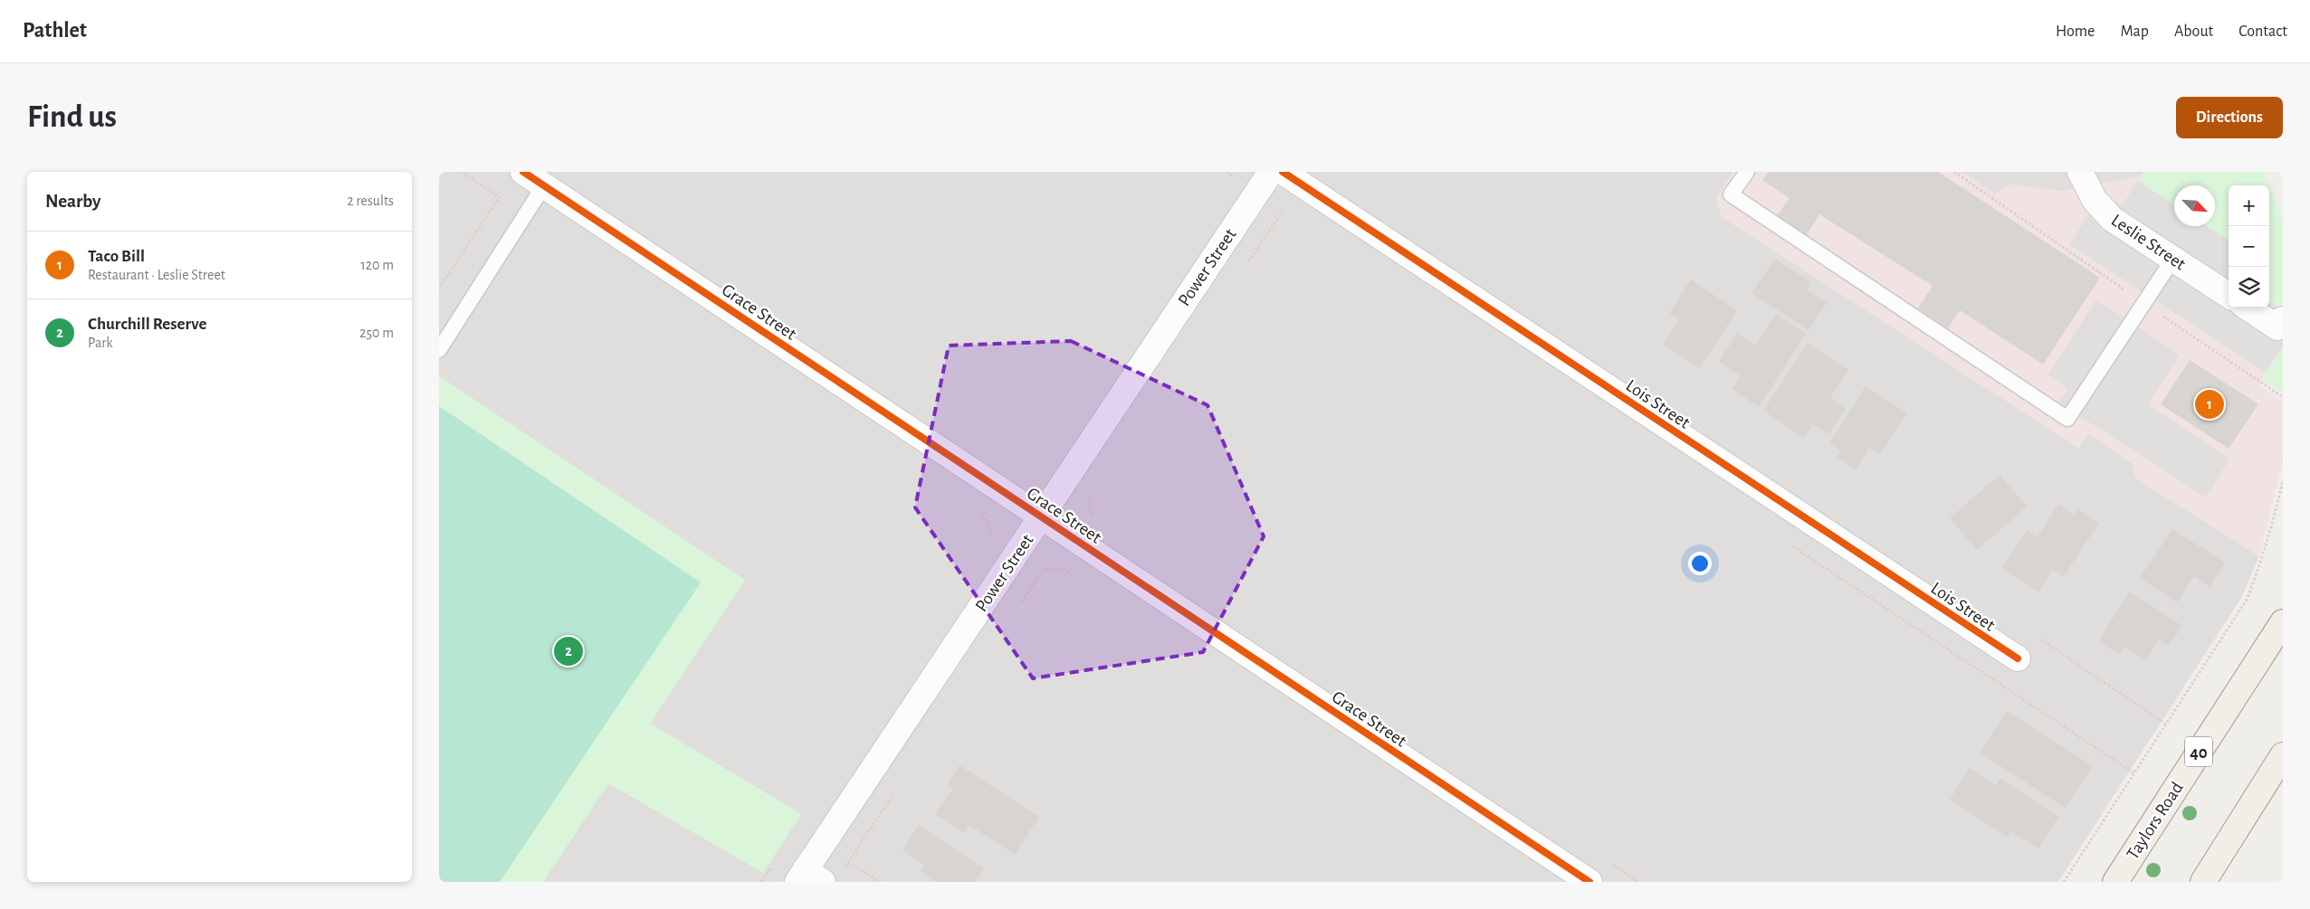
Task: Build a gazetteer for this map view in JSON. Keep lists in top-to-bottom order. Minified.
{"streets":{"main road":["40","Taylors Road"],"street":["Leslie Street","Power Street","Grace Street","Lois Street"]},"crossings":[["Power Street","Grace Street"]],"north":"bottom right","page":{"header":"Pathlet","nav":["Home","Map","About","Contact"],"buttons":"Directions","title":"Find us","heading":["Nearby","2 results"],"map_buttons":["+","−"],"list":[{"mark":"1","name":"Taco Bill","note":"Restaurant · Leslie Street","value":"120 m"},{"mark":"2","name":"Churchill Reserve","note":"Park","value":"250 m"}],"pins":["1","2"]}}
